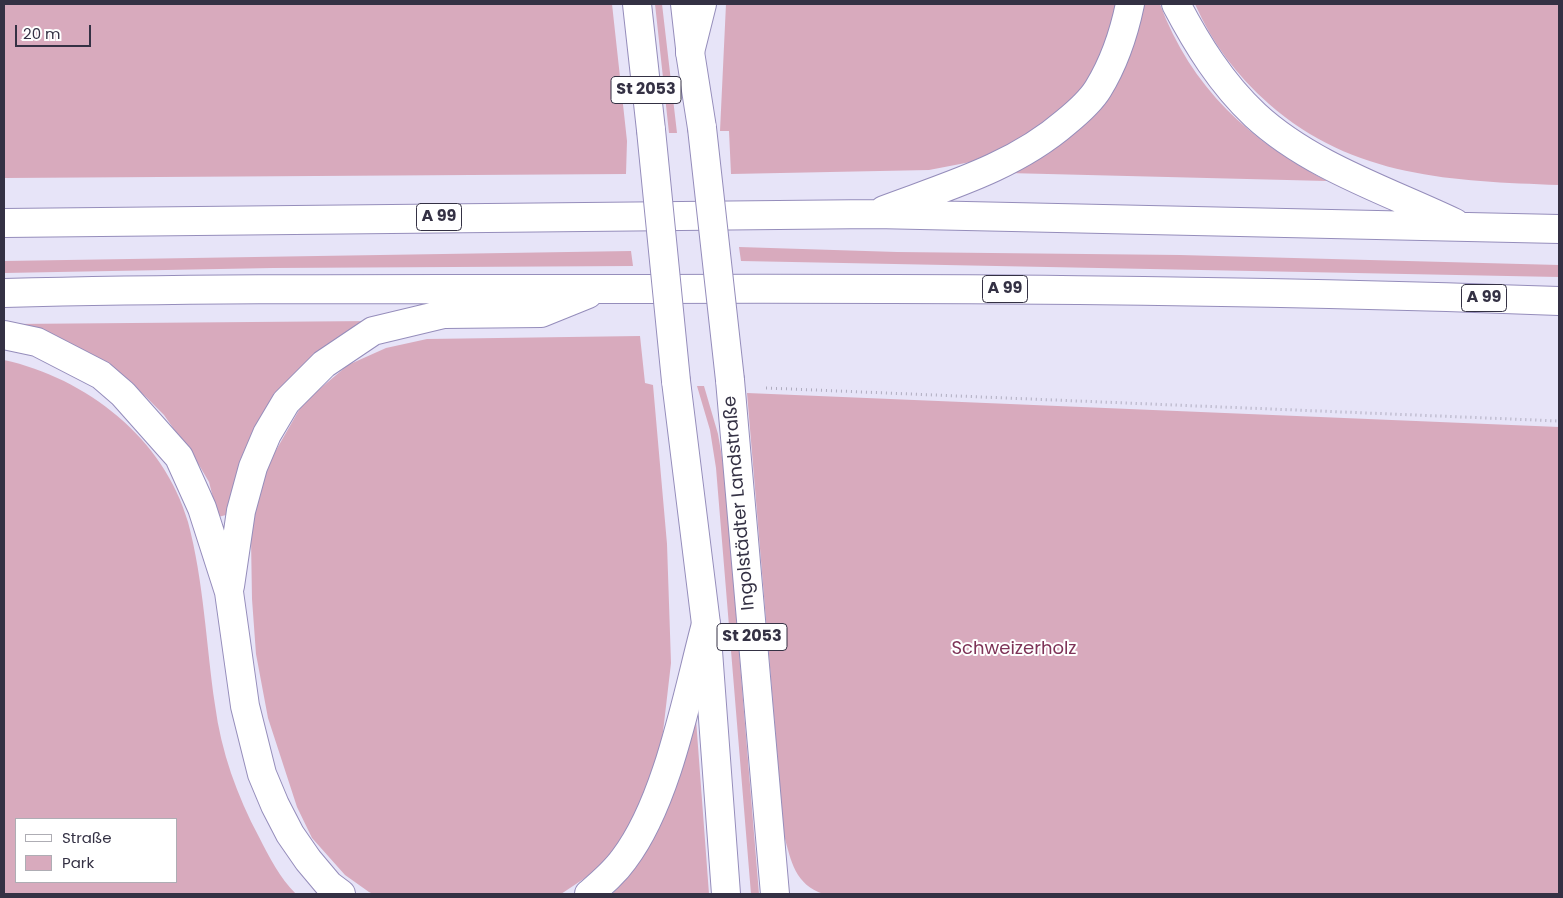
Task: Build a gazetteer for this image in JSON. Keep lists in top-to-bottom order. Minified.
{"streets":{"main road":["St 2053","A 99","Ingolstädter Landstraße"]},"crossings":[["St 2053","Ingolstädter Landstraße"]],"parks":["Schweizerholz"],"legend":["Straße","Park"],"scale_bar":"20 m"}
